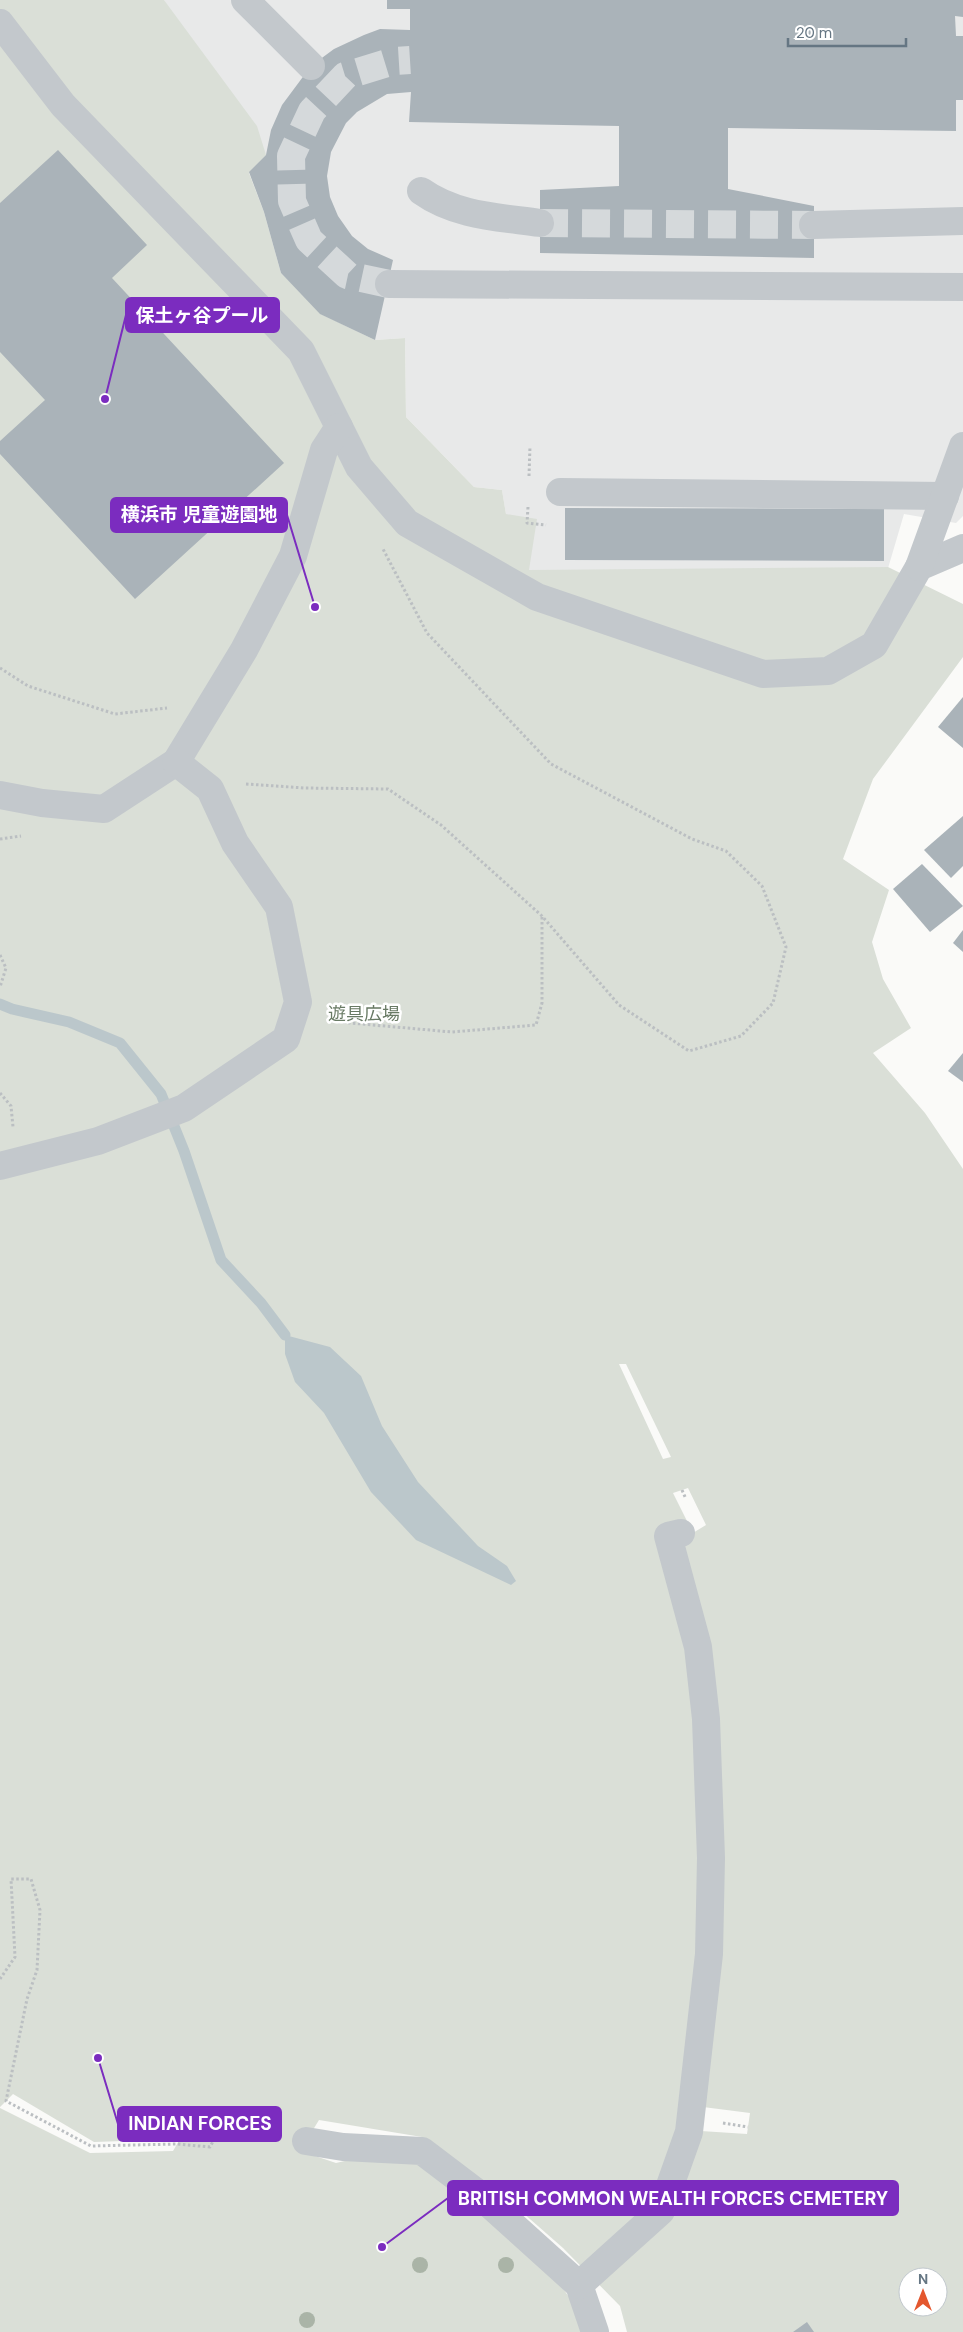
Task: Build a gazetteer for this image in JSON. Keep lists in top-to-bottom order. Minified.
{"parks":["遊具広場"],"places":["保土ヶ谷プール","横浜市 児童遊園地","INDIAN FORCES","BRITISH COMMON WEALTH FORCES CEMETERY"],"scale_bar":"20 m","north":"top"}
